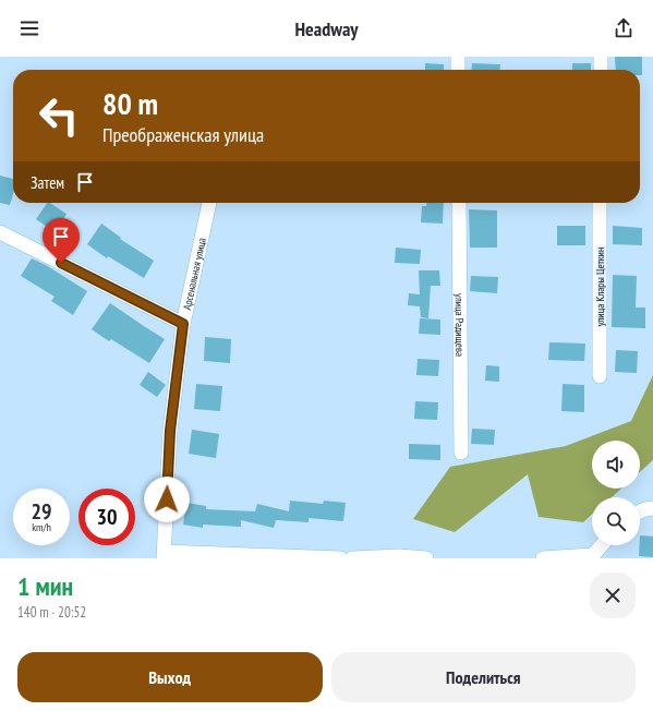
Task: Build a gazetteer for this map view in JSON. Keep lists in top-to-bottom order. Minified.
{"streets":{"street":["Арсенальная улица","улица Клары Цеткин","улица Радищева"]},"page":{"header":"Headway","turn":["80 m","Преображенская улица"],"then":"Затем","speed":"29 km/h","limit":"30","heading":["1 мин","140 m · 20:52"],"buttons":["Выход","Поделиться"]}}
